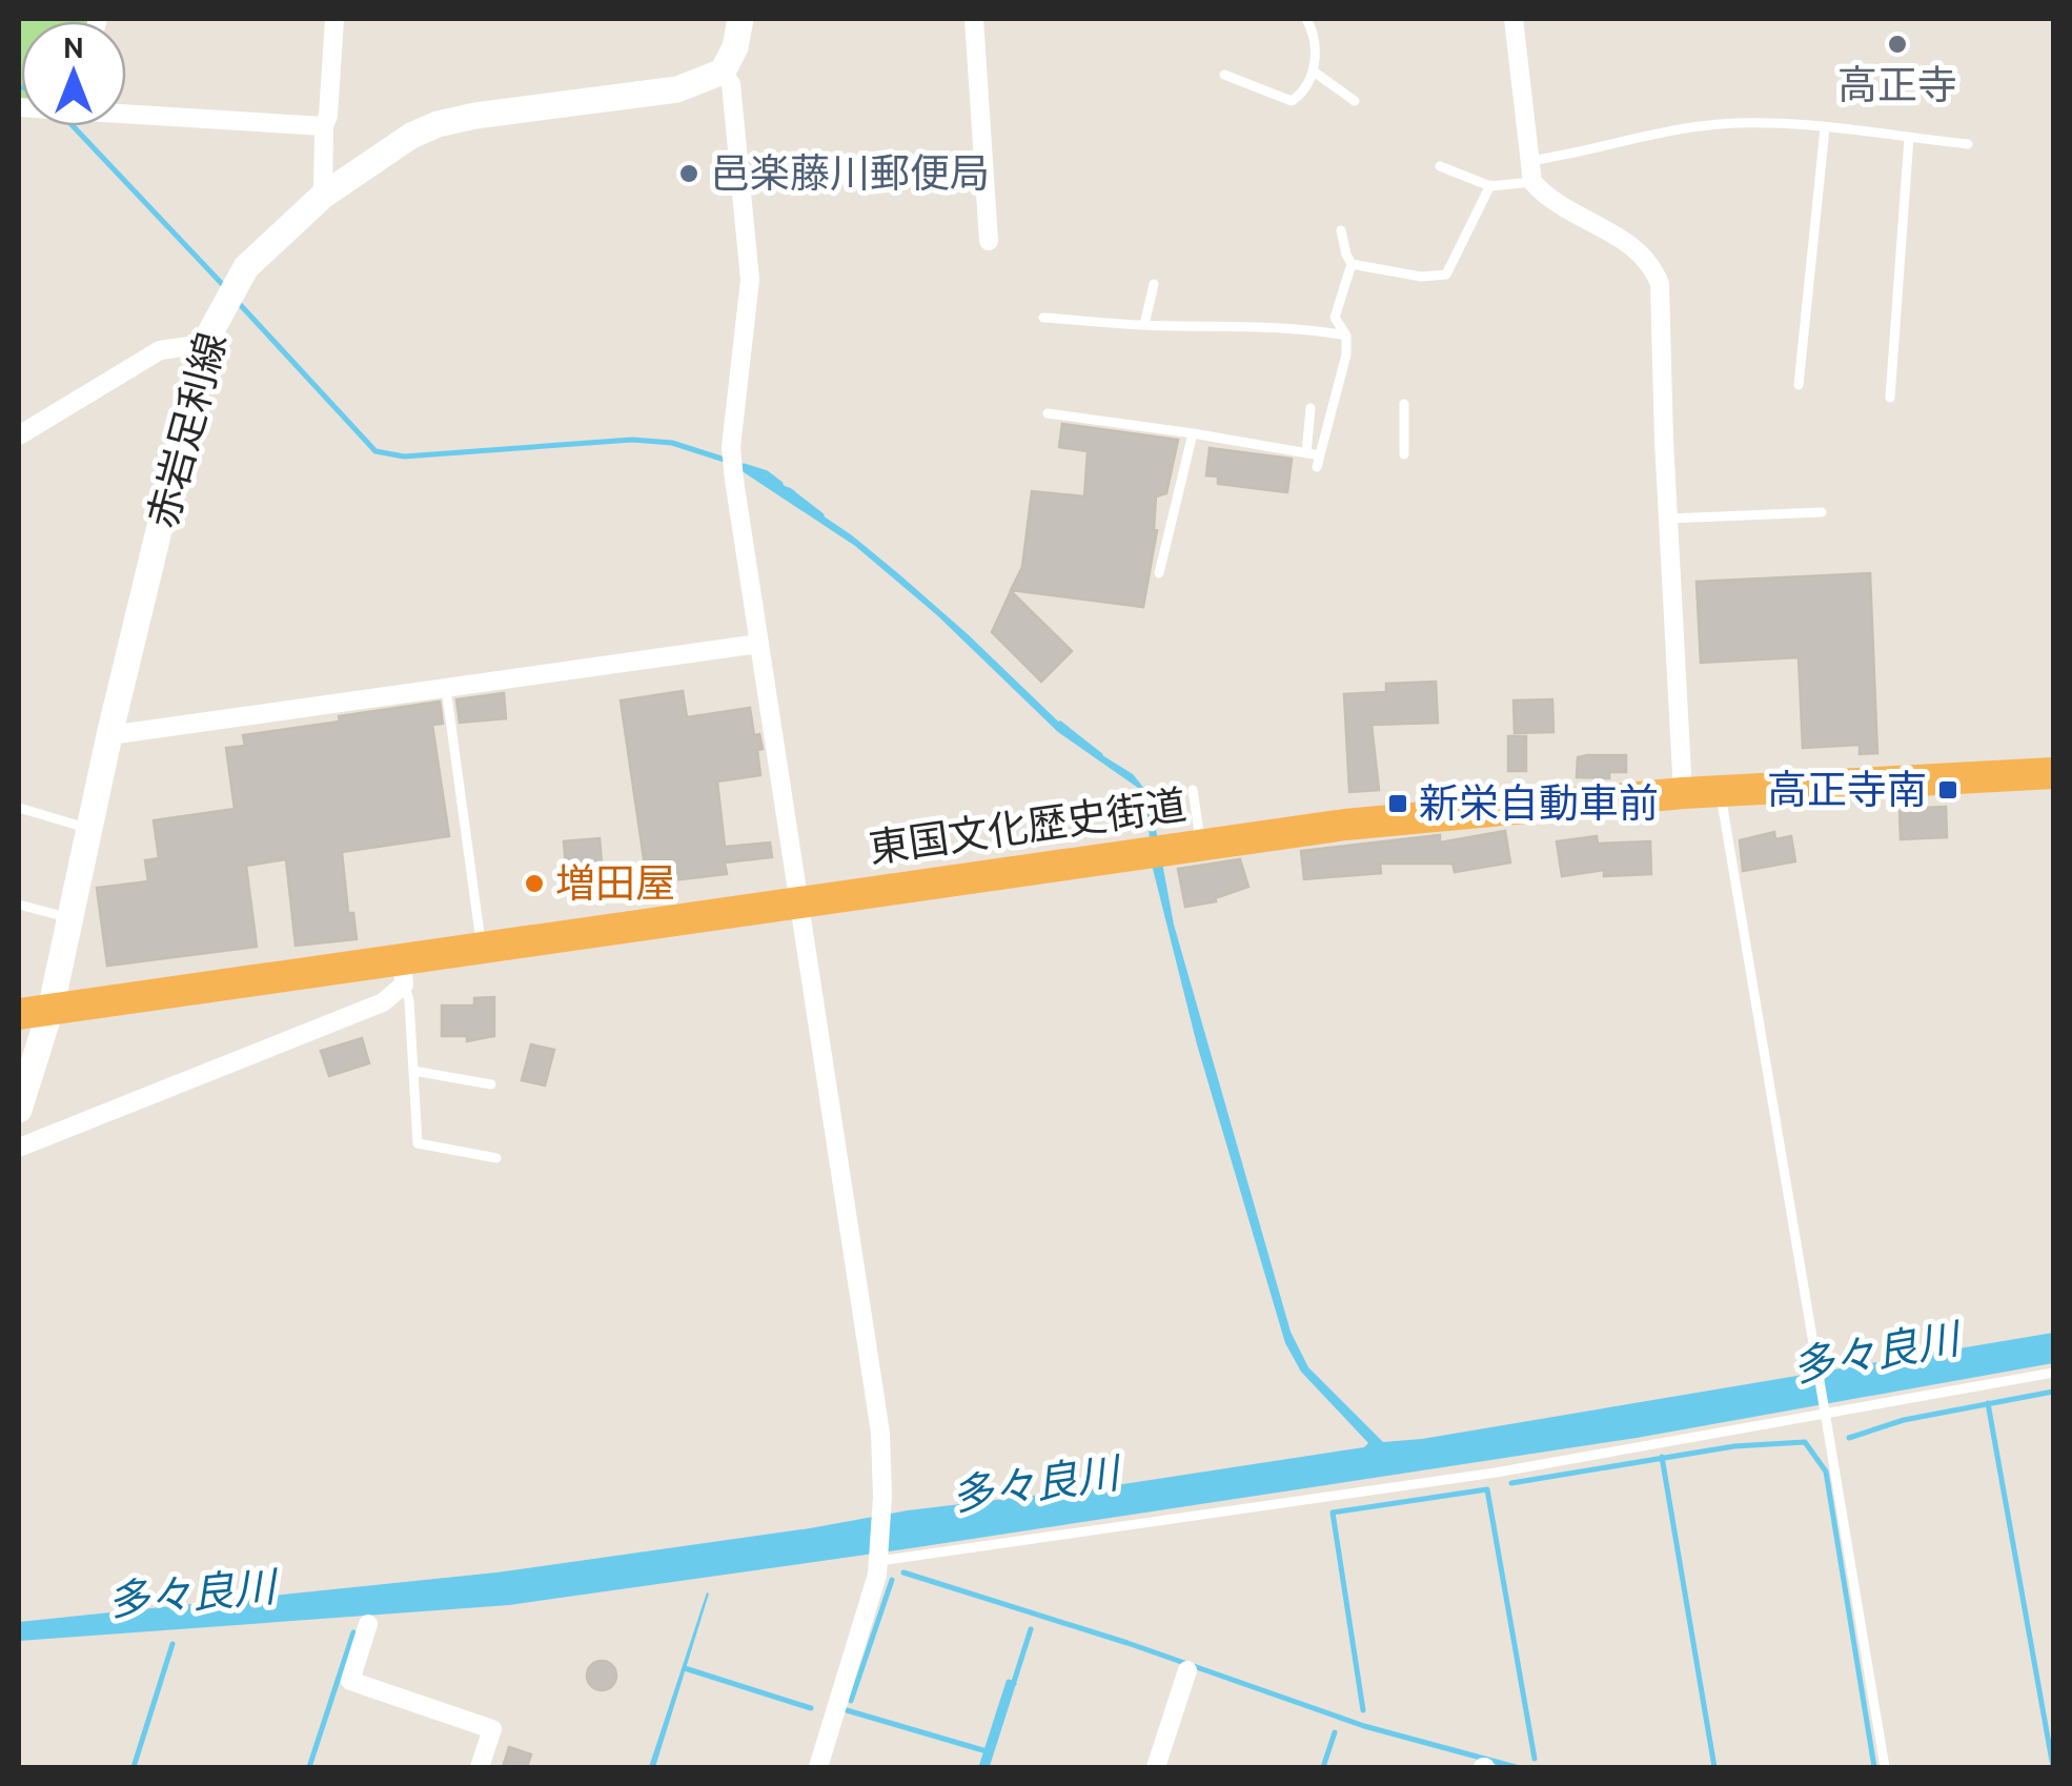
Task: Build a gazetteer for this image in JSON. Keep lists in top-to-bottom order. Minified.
{"streets":{"highway":["東国文化歴史街道"],"main road":["赤岩足利線"]},"crossings":[["赤岩足利線","東国文化歴史街道"]],"water":["多々良川"],"places":{"other":["高正寺","邑楽藤川郵便局","増田屋"],"transit":["高正寺南","新栄自動車前"]},"north":"top"}
